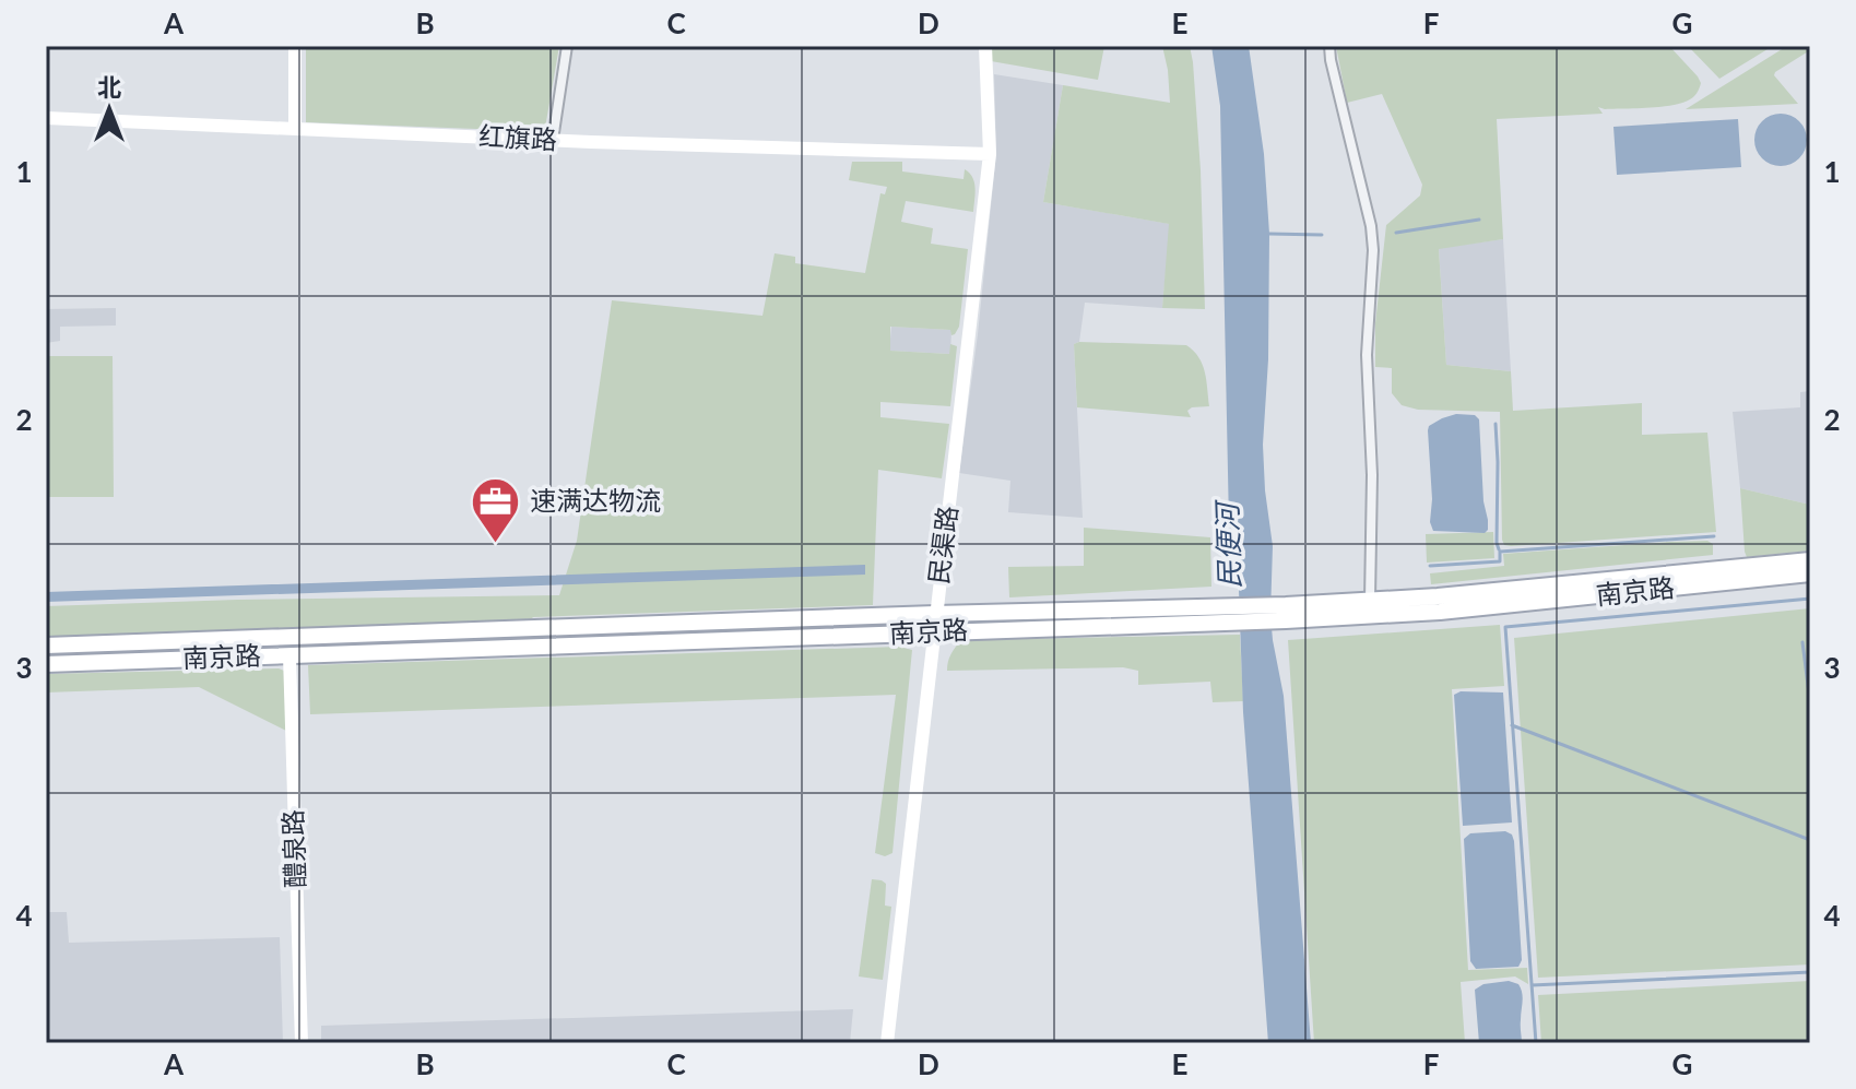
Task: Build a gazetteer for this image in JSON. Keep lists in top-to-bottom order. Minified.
{"streets":{"main road":["南京路"],"street":["红旗路","民渠路","醴泉路"]},"crossings":[["红旗路","民渠路"],["民渠路","南京路"],["南京路","醴泉路"]],"water":["民便河"],"places":{"office":["速满达物流"]},"north":"top","grid":{"columns":["A","B","C","D","E","F","G"],"rows":["1","2","3","4"]}}
